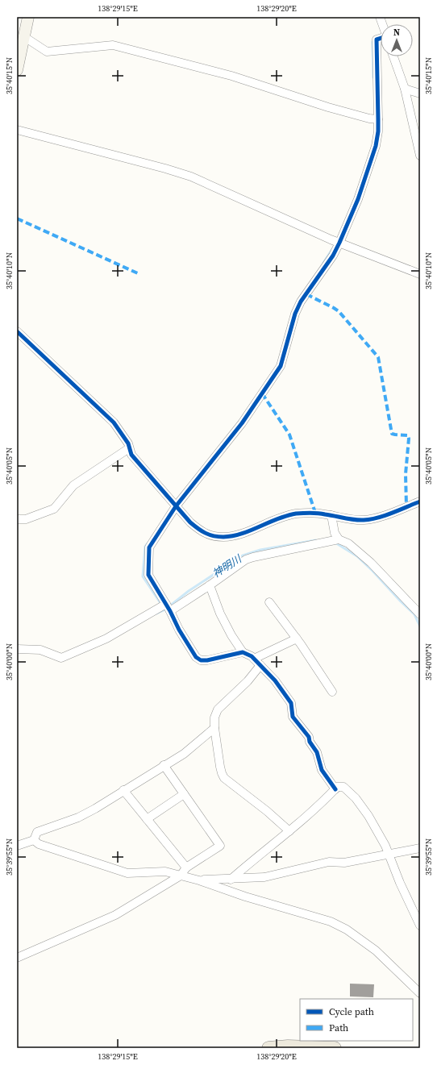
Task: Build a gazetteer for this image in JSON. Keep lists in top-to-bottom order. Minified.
{"water":["神明川"],"legend":["Cycle path","Path"],"north":"top","coordinates":["138°29'15\"E","138°29'20\"E","35°40'15\"N","35°40'10\"N","35°40'05\"N","35°40'00\"N","35°39'55\"N"]}
